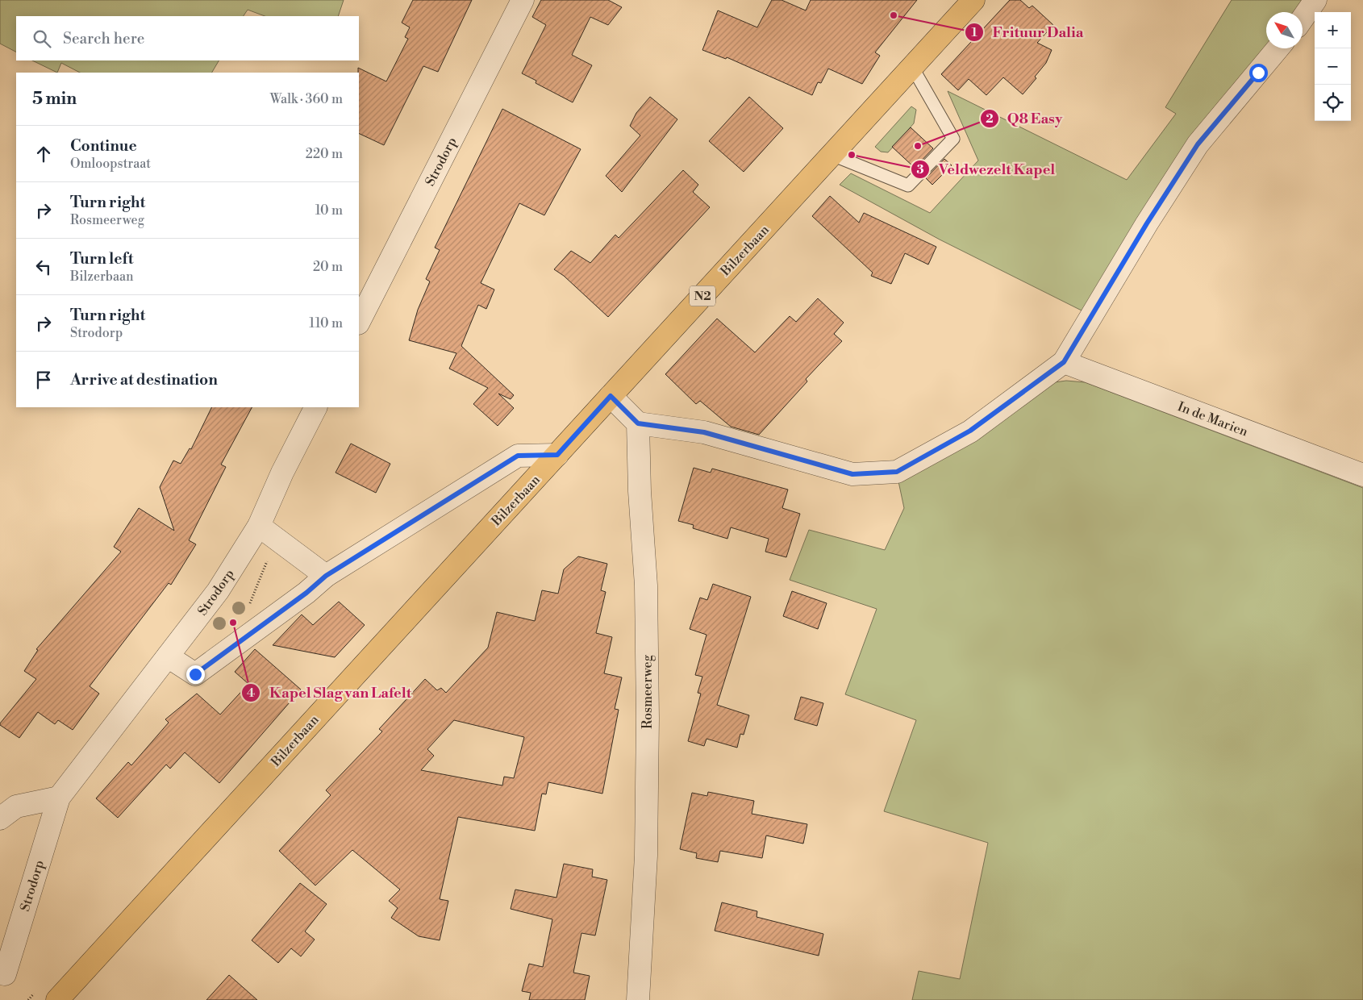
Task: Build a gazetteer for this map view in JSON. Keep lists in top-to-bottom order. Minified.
{"streets":{"main road":["Bilzerbaan","N2"],"street":["Strodorp","In de Marien","Rosmeerweg"]},"places":["Frituur Dalia","Q8 Easy","Veldwezelt Kapel","Kapel Slag van Lafelt"],"north":"top left","page":{"map_buttons":["+","−"],"search":"Search here","heading":["5 min","Walk · 360 m"],"list":[["Continue","Omloopstraat","220 m"],["Turn right","Rosmeerweg","10 m"],["Turn left","Bilzerbaan","20 m"],["Turn right","Strodorp","110 m"],"Arrive at destination"]}}
